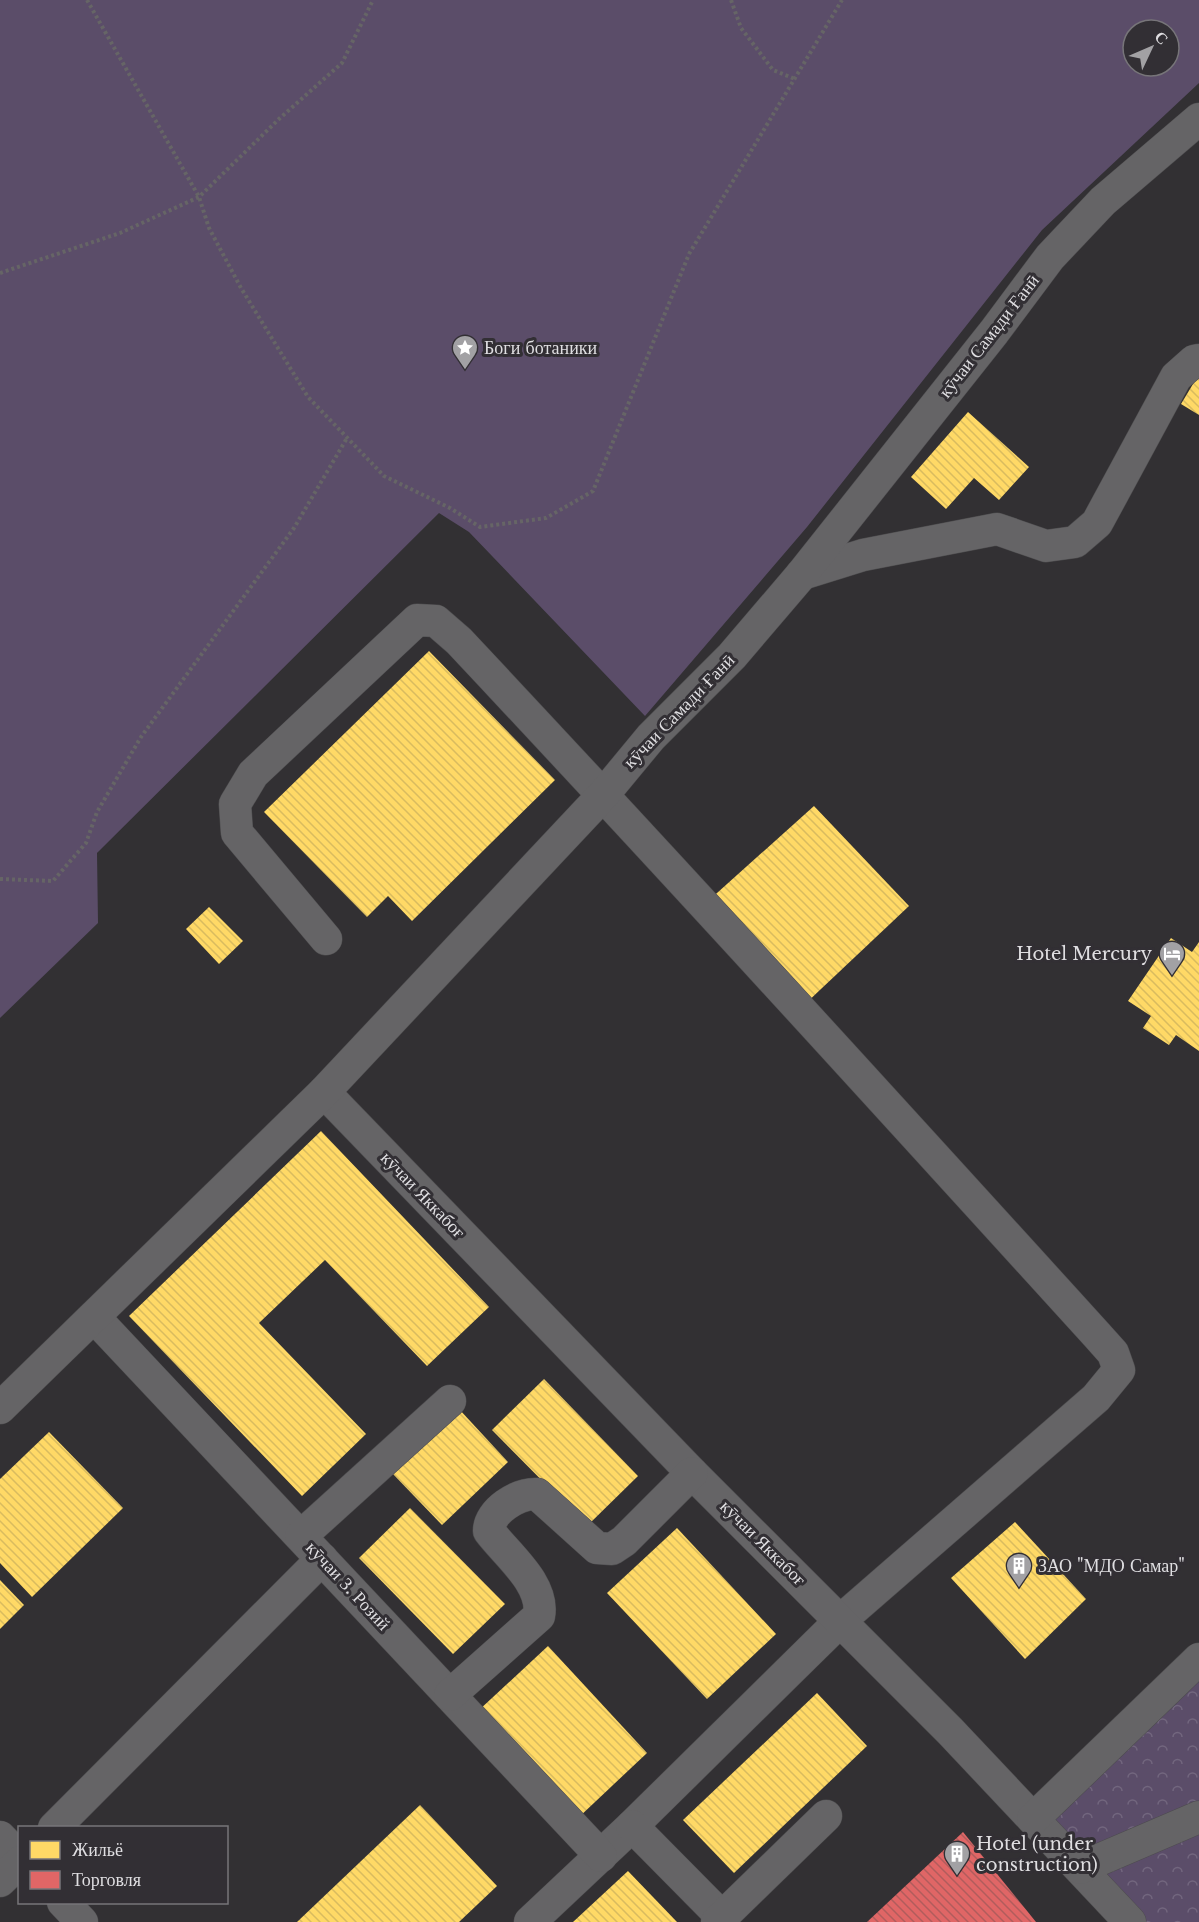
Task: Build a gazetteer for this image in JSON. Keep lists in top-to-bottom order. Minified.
{"streets":{"street":["кӯчаи Самади Ғанӣ","кӯчаи Яккабоғ","кӯчаи З. Розий"]},"crossings":[["кӯчаи Самади Ғанӣ","кӯчаи Яккабоғ"]],"places":{"place":["Боги ботаники"],"hotel":["Hotel Mercury"],"building":["ЗАО \"МДО Самар\"","Hotel (under construction)"]},"legend":["Жильё","Торговля"],"north":"top right"}
